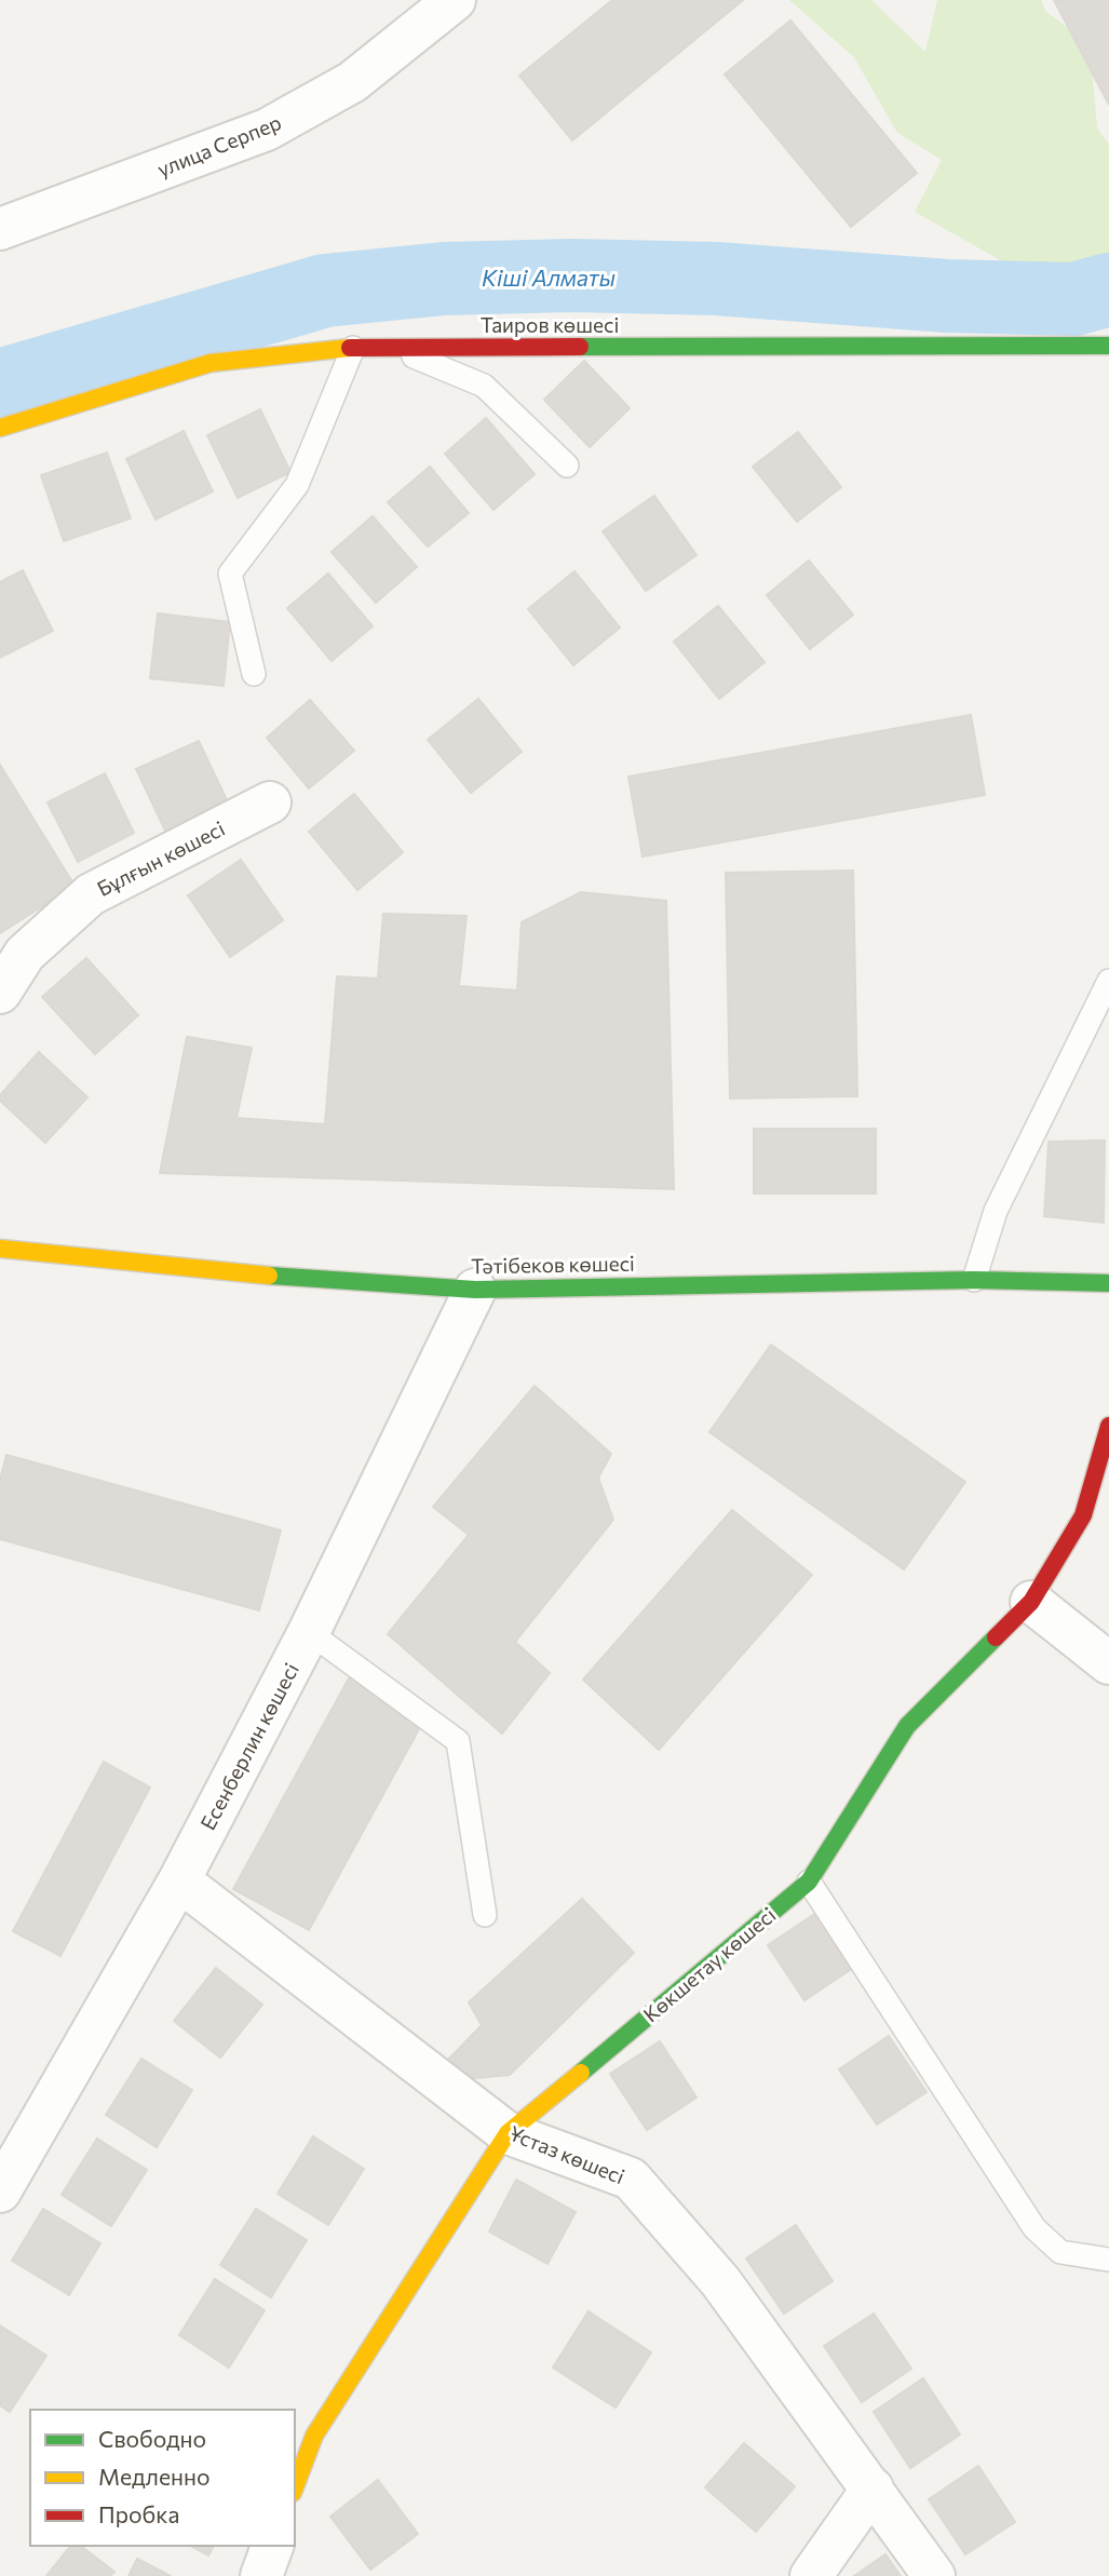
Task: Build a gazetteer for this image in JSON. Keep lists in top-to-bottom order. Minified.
{"streets":{"street":["улица Серпер","Таиров көшесі","Бұлғын көшесі","Тәтібеков көшесі","Есенберлин көшесі","Көкшетау көшесі","Ұстаз көшесі"]},"crossings":[["Тәтібеков көшесі","Есенберлин көшесі"],["Есенберлин көшесі","Ұстаз көшесі"],["Көкшетау көшесі","Ұстаз көшесі"]],"water":["Кіші Алматы"],"legend":["Свободно","Медленно","Пробка"]}
